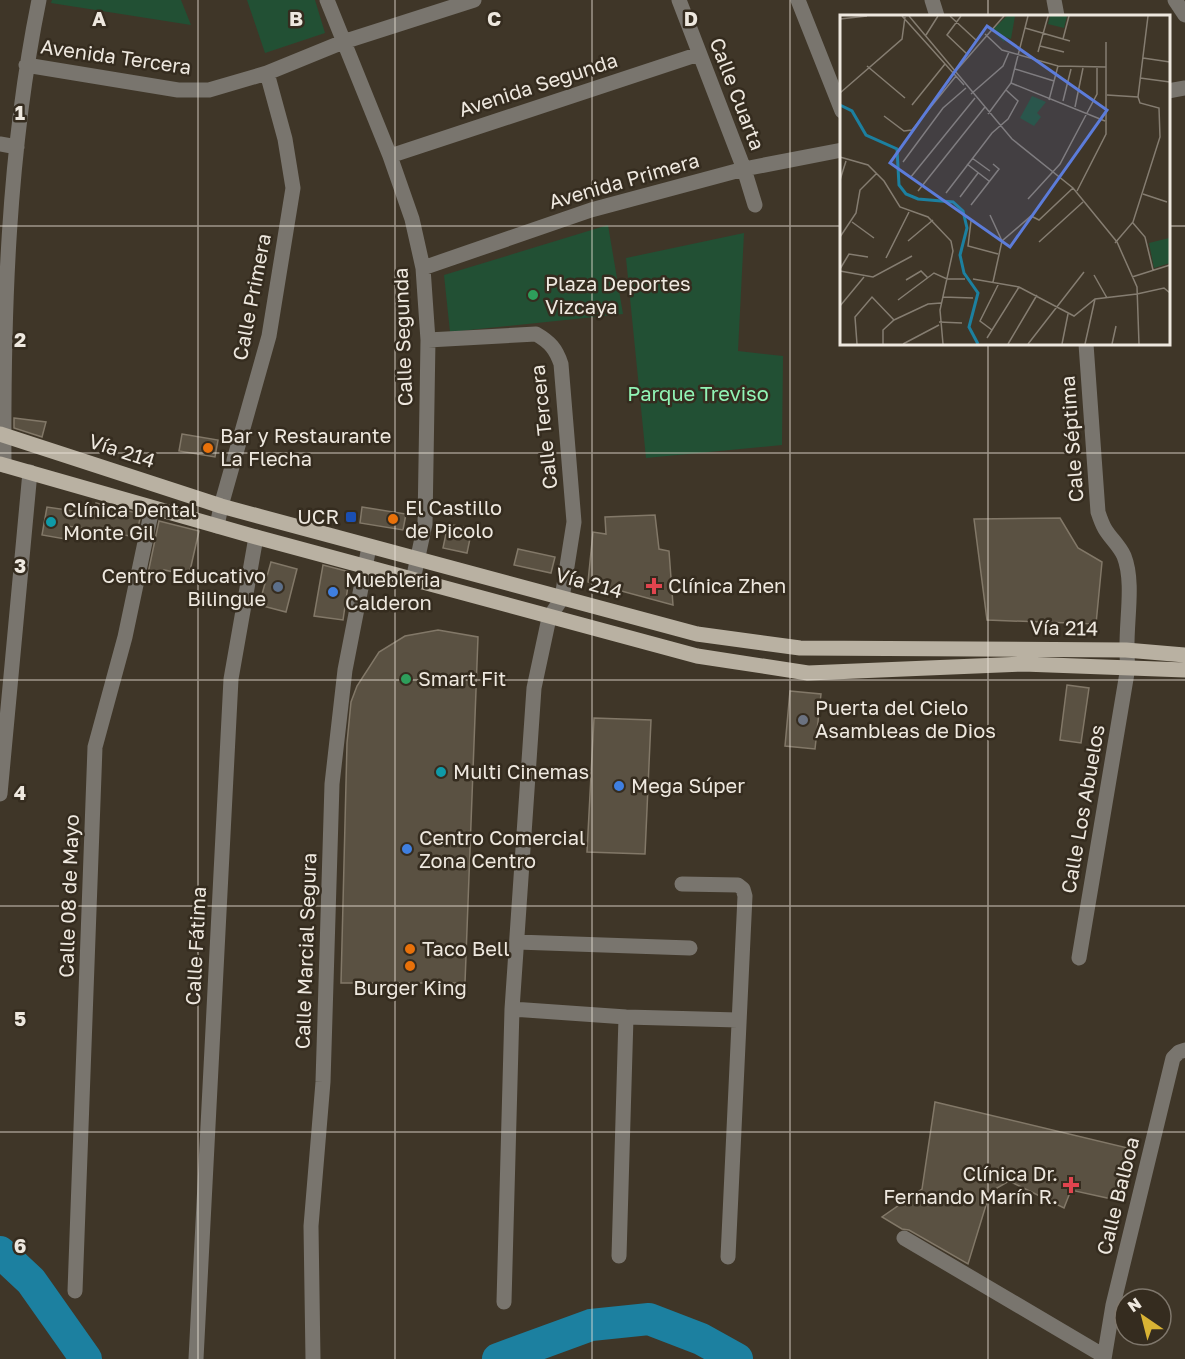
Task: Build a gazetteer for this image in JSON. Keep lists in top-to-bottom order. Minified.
{"streets":{"main road":["Vía 214"],"street":["Avenida Tercera","Avenida Segunda","Calle Cuarta","Avenida Primera","Calle Primera","Calle Segunda","Calle Tercera","Cale Séptima","Calle Los Abuelos","Calle 08 de Mayo","Calle Fátima","Calle Marcial Segura","Calle Balboa"]},"crossings":[["Avenida Tercera","Calle Primera"],["Avenida Tercera","Calle Segunda"],["Avenida Segunda","Calle Cuarta"],["Avenida Segunda","Calle Segunda"],["Calle Cuarta","Avenida Primera"],["Avenida Primera","Calle Segunda"],["Calle Primera","Vía 214"],["Calle Segunda","Calle Tercera"],["Calle Segunda","Vía 214"],["Calle Tercera","Vía 214"],["Cale Séptima","Vía 214"],["Cale Séptima","Calle Los Abuelos"],["Vía 214","Calle Los Abuelos"],["Vía 214","Calle 08 de Mayo"],["Vía 214","Calle Fátima"],["Vía 214","Calle Marcial Segura"]],"parks":["Parque Treviso"],"places":{"other":["Plaza Deportes Vizcaya","Bar y Restaurante La Flecha","El Castillo de Picolo","Clínica Dental Monte Gil","Centro Educativo Bilingue","Muebleria Calderon","Smart Fit","Puerta del Cielo Asambleas de Dios","Multi Cinemas","Mega Súper","Centro Comercial Zona Centro","Taco Bell","Burger King"],"transit":["UCR"],"health":["Clínica Zhen","Clínica Dr. Fernando Marín R."]},"north":"top left","grid":{"columns":["A","B","C","D"],"rows":["1","2","3","4","5","6"]}}
